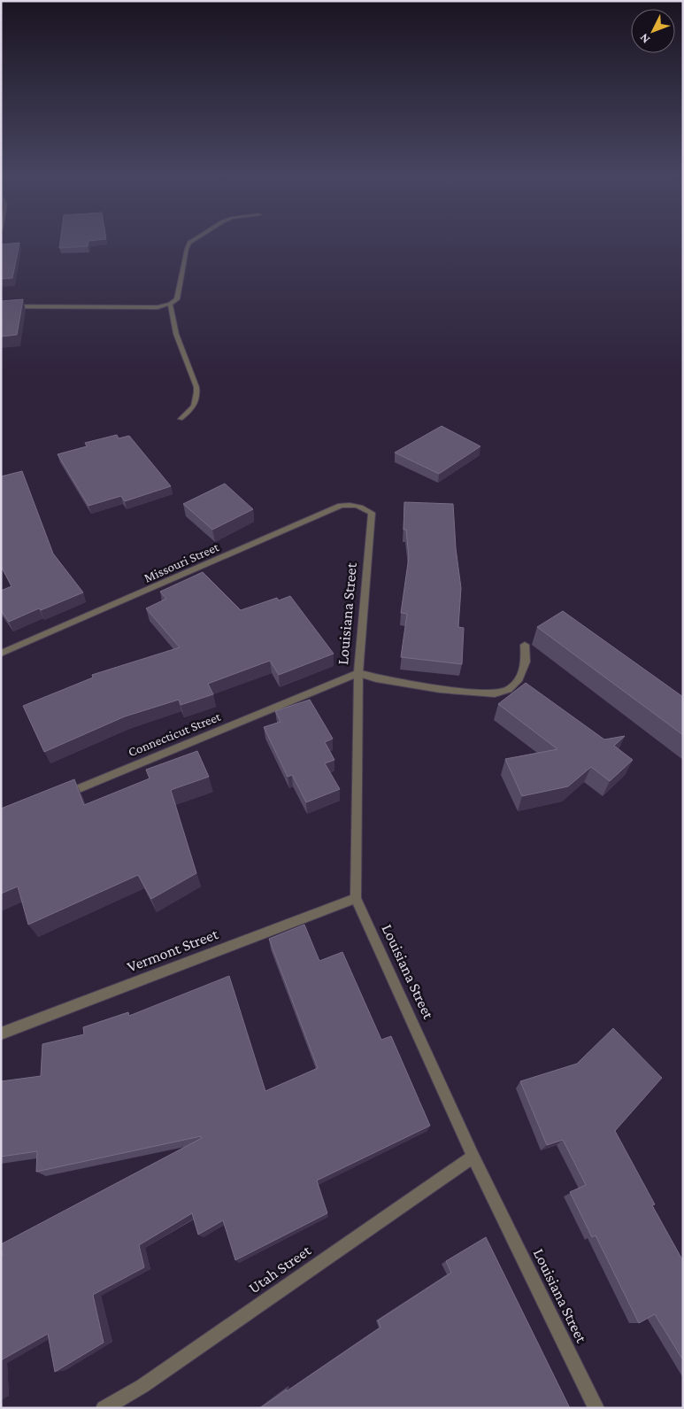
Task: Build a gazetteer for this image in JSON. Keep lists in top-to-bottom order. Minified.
{"streets":{"street":["Missouri Street","Louisiana Street","Connecticut Street","Vermont Street","Utah Street"]},"crossings":[["Missouri Street","Louisiana Street"],["Louisiana Street","Connecticut Street"],["Louisiana Street","Vermont Street"],["Louisiana Street","Utah Street"]],"north":"bottom left"}
